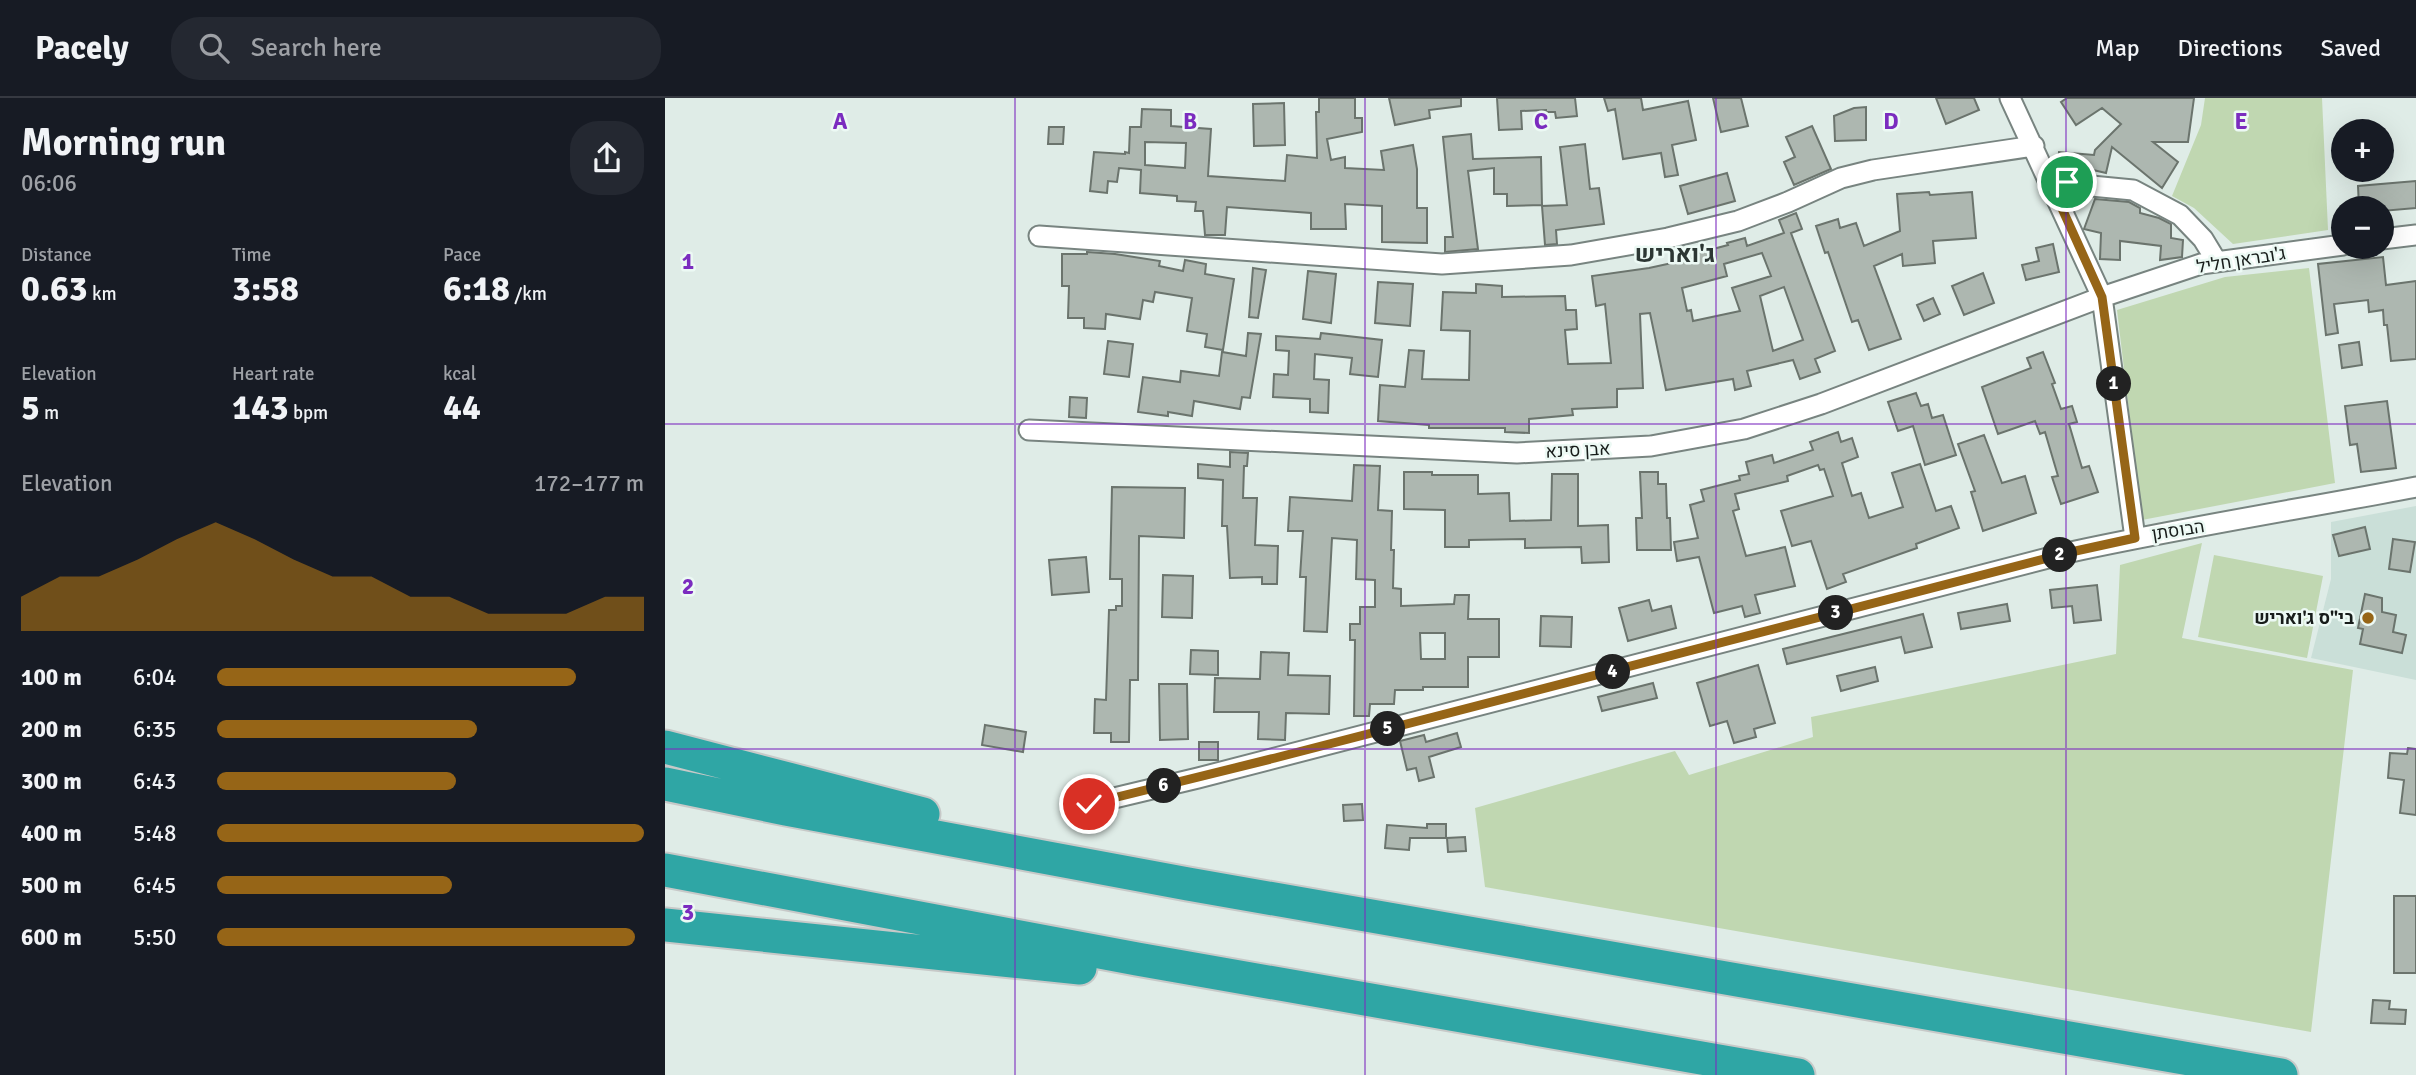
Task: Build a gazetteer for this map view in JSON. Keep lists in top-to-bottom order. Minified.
{"streets":{"street":["ג'ובראן חליל","אבן סינא","הבוסתן"]},"crossings":[["ג'ובראן חליל","אבן סינא"]],"districts":["ג'ואריש"],"places":["בי\"ס ג'ואריש"],"page":{"header":"Pacely","search":"Search here","nav":["Map","Directions","Saved"],"heading":["Morning run","06:06"],"map_buttons":["+","−"],"stats":[["Distance","0.63 km"],["Time","3:58"],["Pace","6:18 /km"],["Elevation","5 m"],["Heart rate","143 bpm"],["kcal","44"]],"pins":["1","2","3","4","5","6"],"chart":["Elevation","172–177 m"],"list":[{"name":"100 m","note":"6:04"},{"name":"200 m","note":"6:35"},{"name":"300 m","note":"6:43"},{"name":"400 m","note":"5:48"},{"name":"500 m","note":"6:45"},{"name":"600 m","note":"5:50"}]},"grid":{"columns":["A","B","C","D","E"],"rows":["1","2","3"]}}
